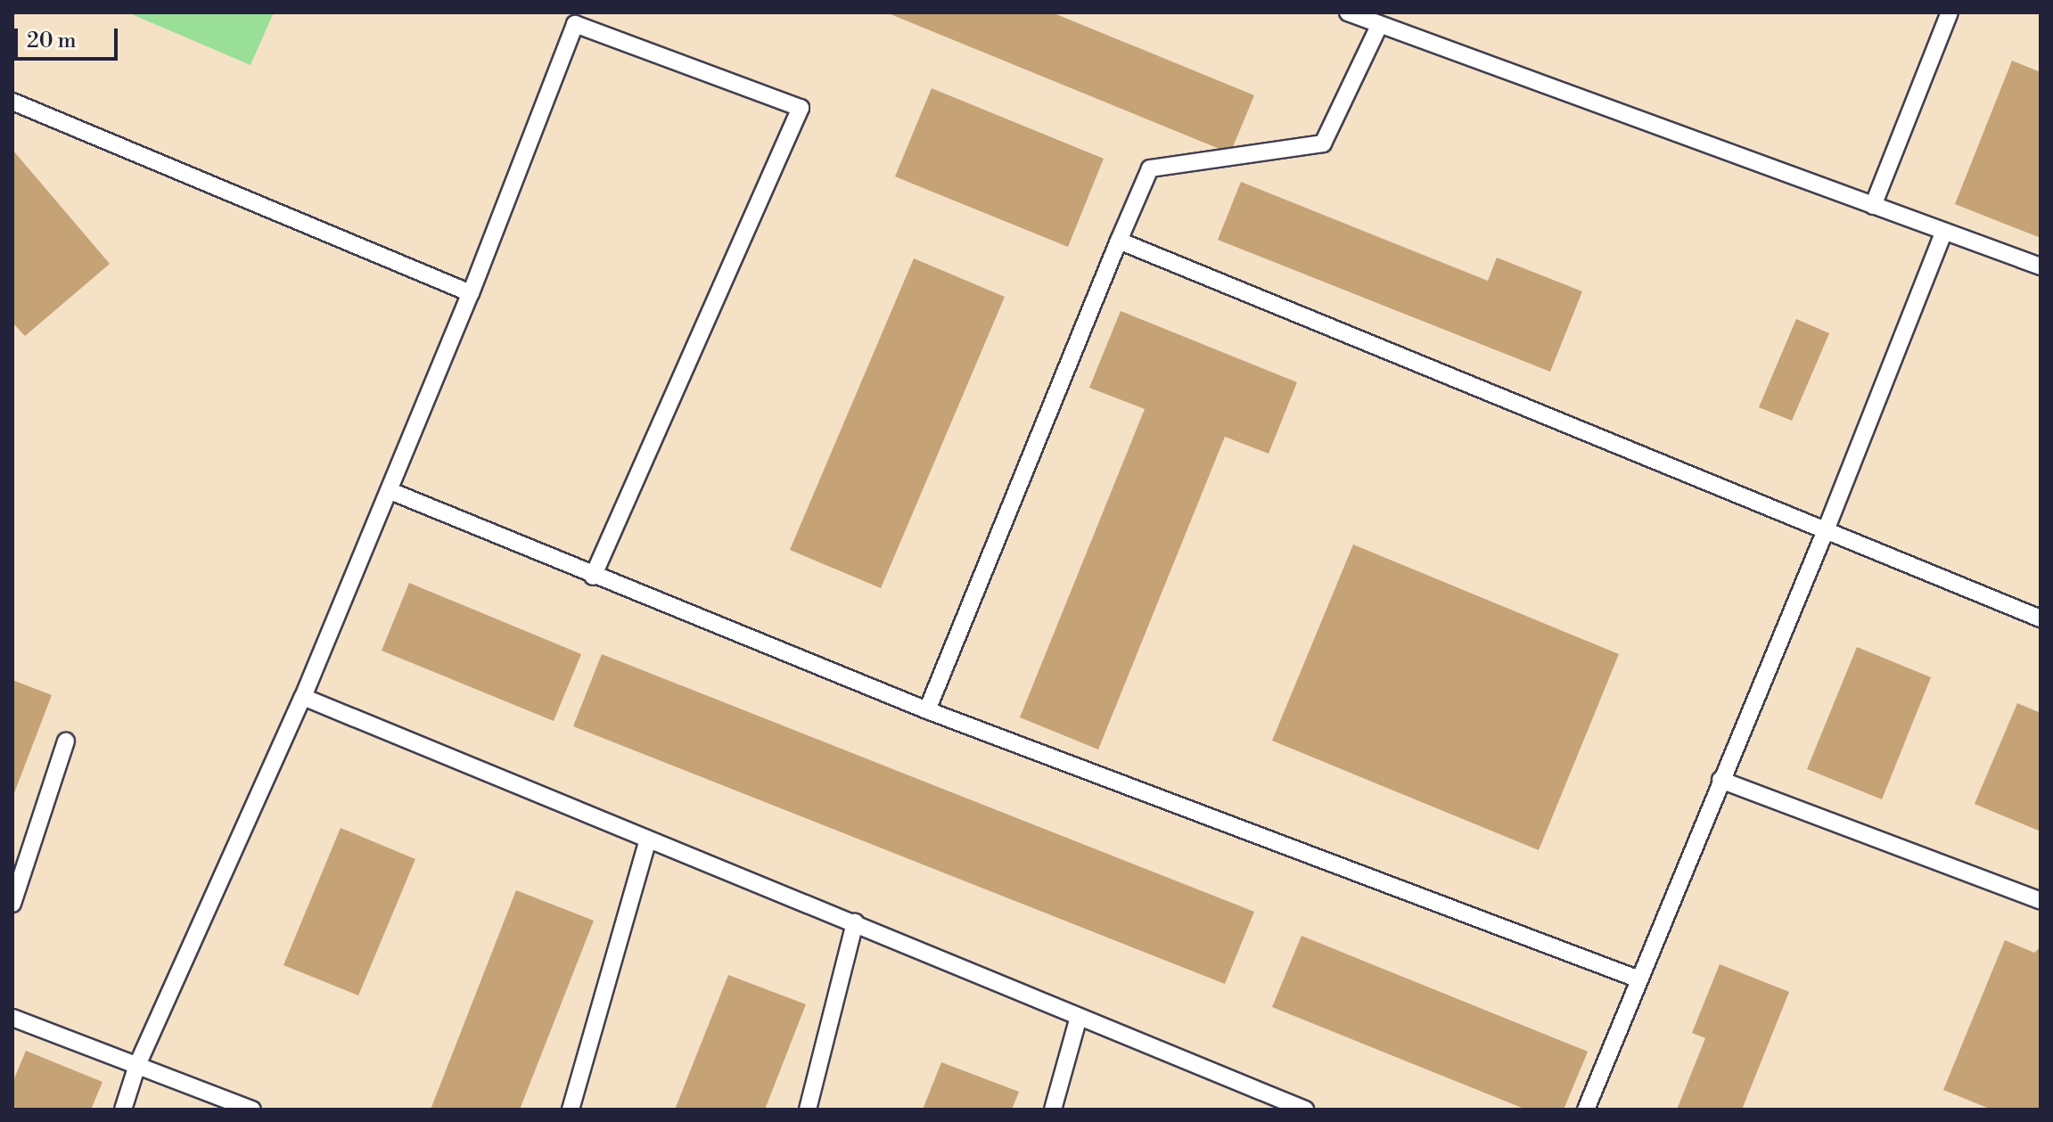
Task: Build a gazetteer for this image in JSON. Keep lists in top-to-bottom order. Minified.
{"scale_bar":"20 m"}
